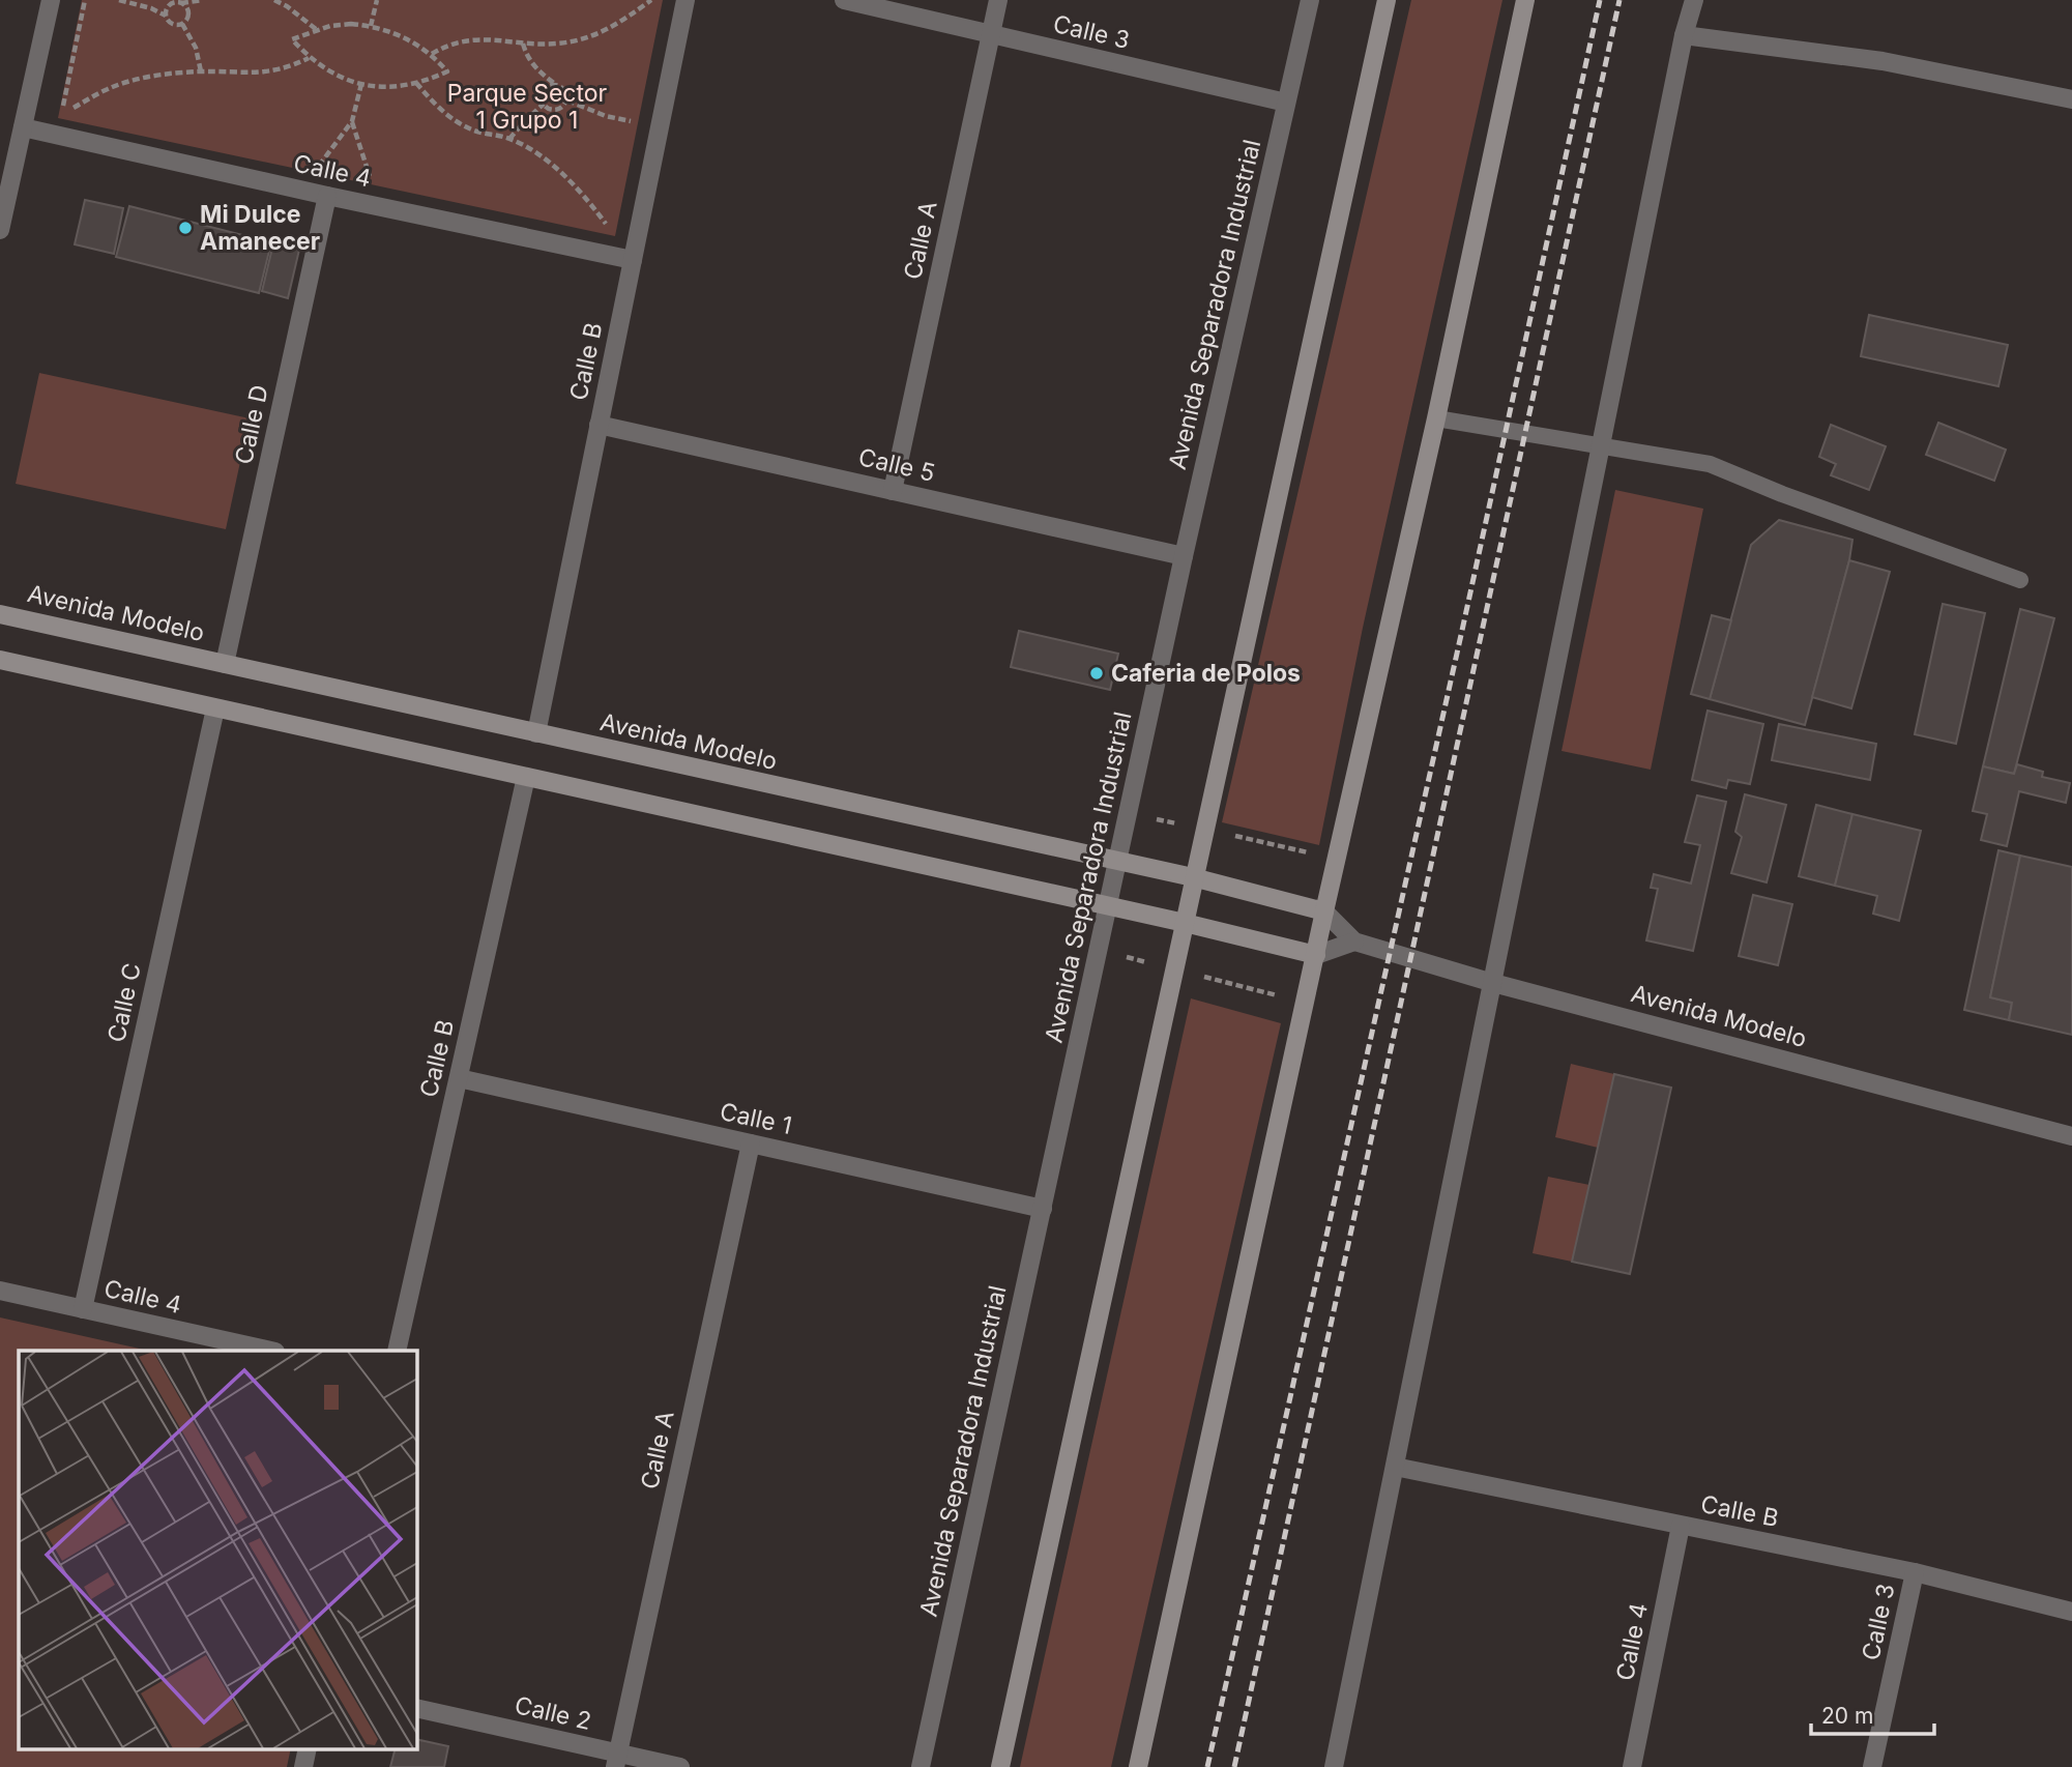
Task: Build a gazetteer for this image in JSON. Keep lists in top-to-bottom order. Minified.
{"streets":{"main road":["Avenida Modelo"],"street":["Calle 3","Calle 4","Calle A","Avenida Separadora Industrial","Calle B","Calle D","Calle 5","Calle C","Calle 1","Calle 2"]},"crossings":[["Calle 3","Calle A"],["Calle 3","Avenida Separadora Industrial"],["Calle 3","Calle B"],["Calle 4","Calle B"],["Calle 4","Calle D"],["Calle 4","Calle C"],["Calle A","Calle 5"],["Calle A","Calle 1"],["Calle A","Calle 2"],["Avenida Separadora Industrial","Calle 5"],["Avenida Separadora Industrial","Avenida Modelo"],["Avenida Separadora Industrial","Calle 1"],["Calle B","Calle 5"],["Calle B","Avenida Modelo"],["Calle B","Calle 1"],["Calle D","Avenida Modelo"]],"parks":["Parque Sector 1 Grupo 1"],"places":["Mi Dulce Amanecer","Caferia de Polos"],"scale_bar":"20 m"}
